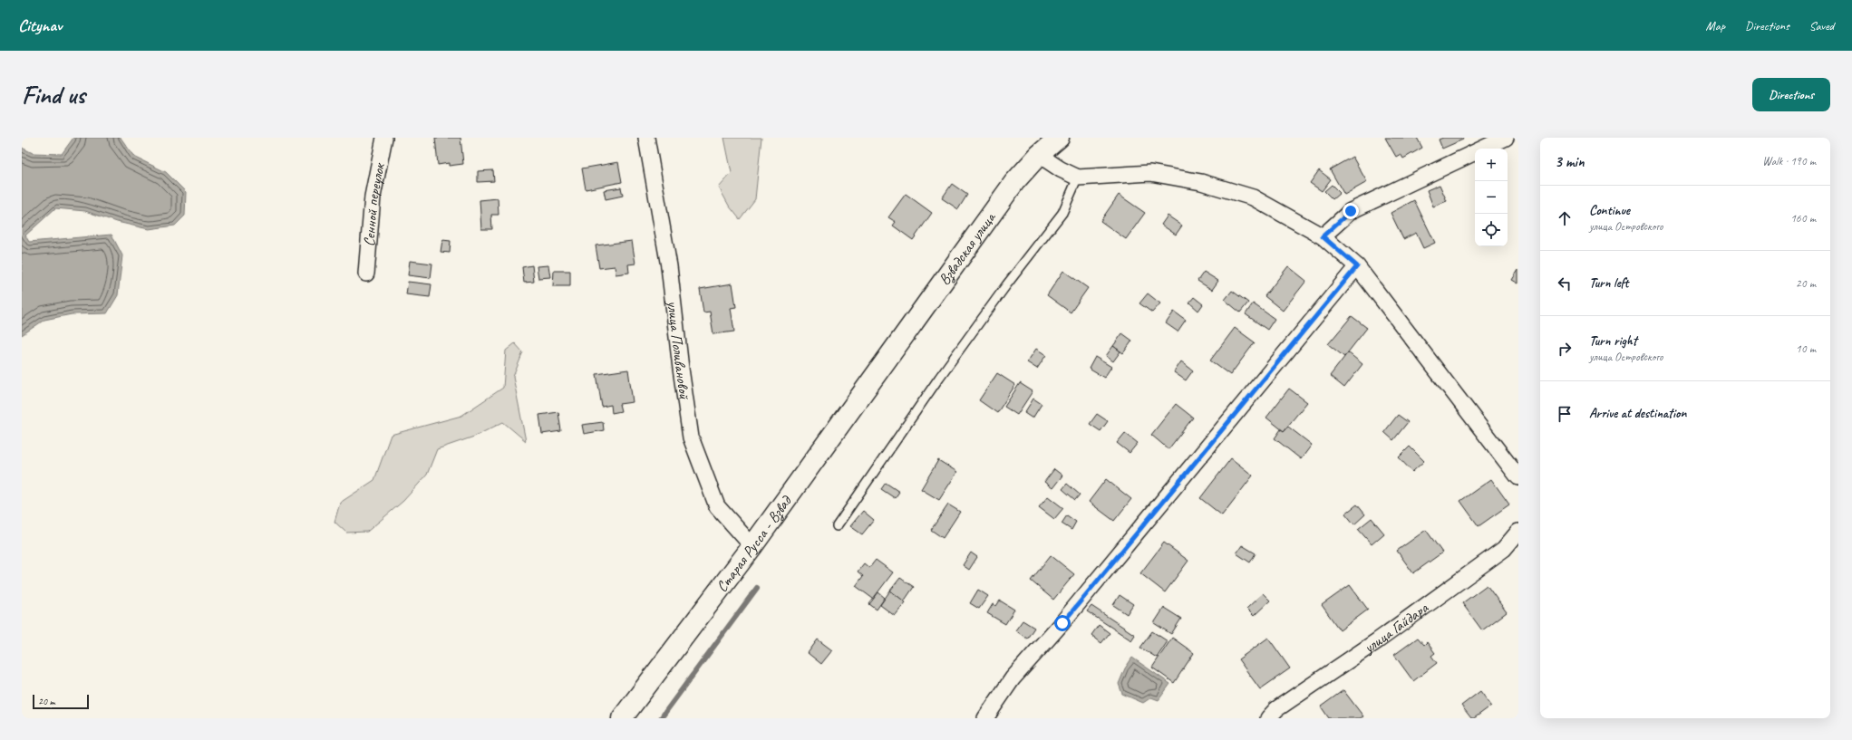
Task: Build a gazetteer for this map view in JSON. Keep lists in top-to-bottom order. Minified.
{"streets":{"street":["Сенной переулок","Взвадская улица","улица Поливановой","Старая Русса - Взвад","улица Гайдара"]},"crossings":[["Взвадская улица","Старая Русса - Взвад"],["улица Поливановой","Старая Русса - Взвад"]],"scale_bar":"20 m","page":{"header":"Citynav","nav":["Map","Directions","Saved"],"buttons":"Directions","title":"Find us","heading":["3 min","Walk · 190 m"],"map_buttons":["+","−"],"list":[["Continue","улица Островского","160 m"],["Turn left","20 m"],["Turn right","улица Островского","10 m"],"Arrive at destination"],"scale":"20 m"}}
